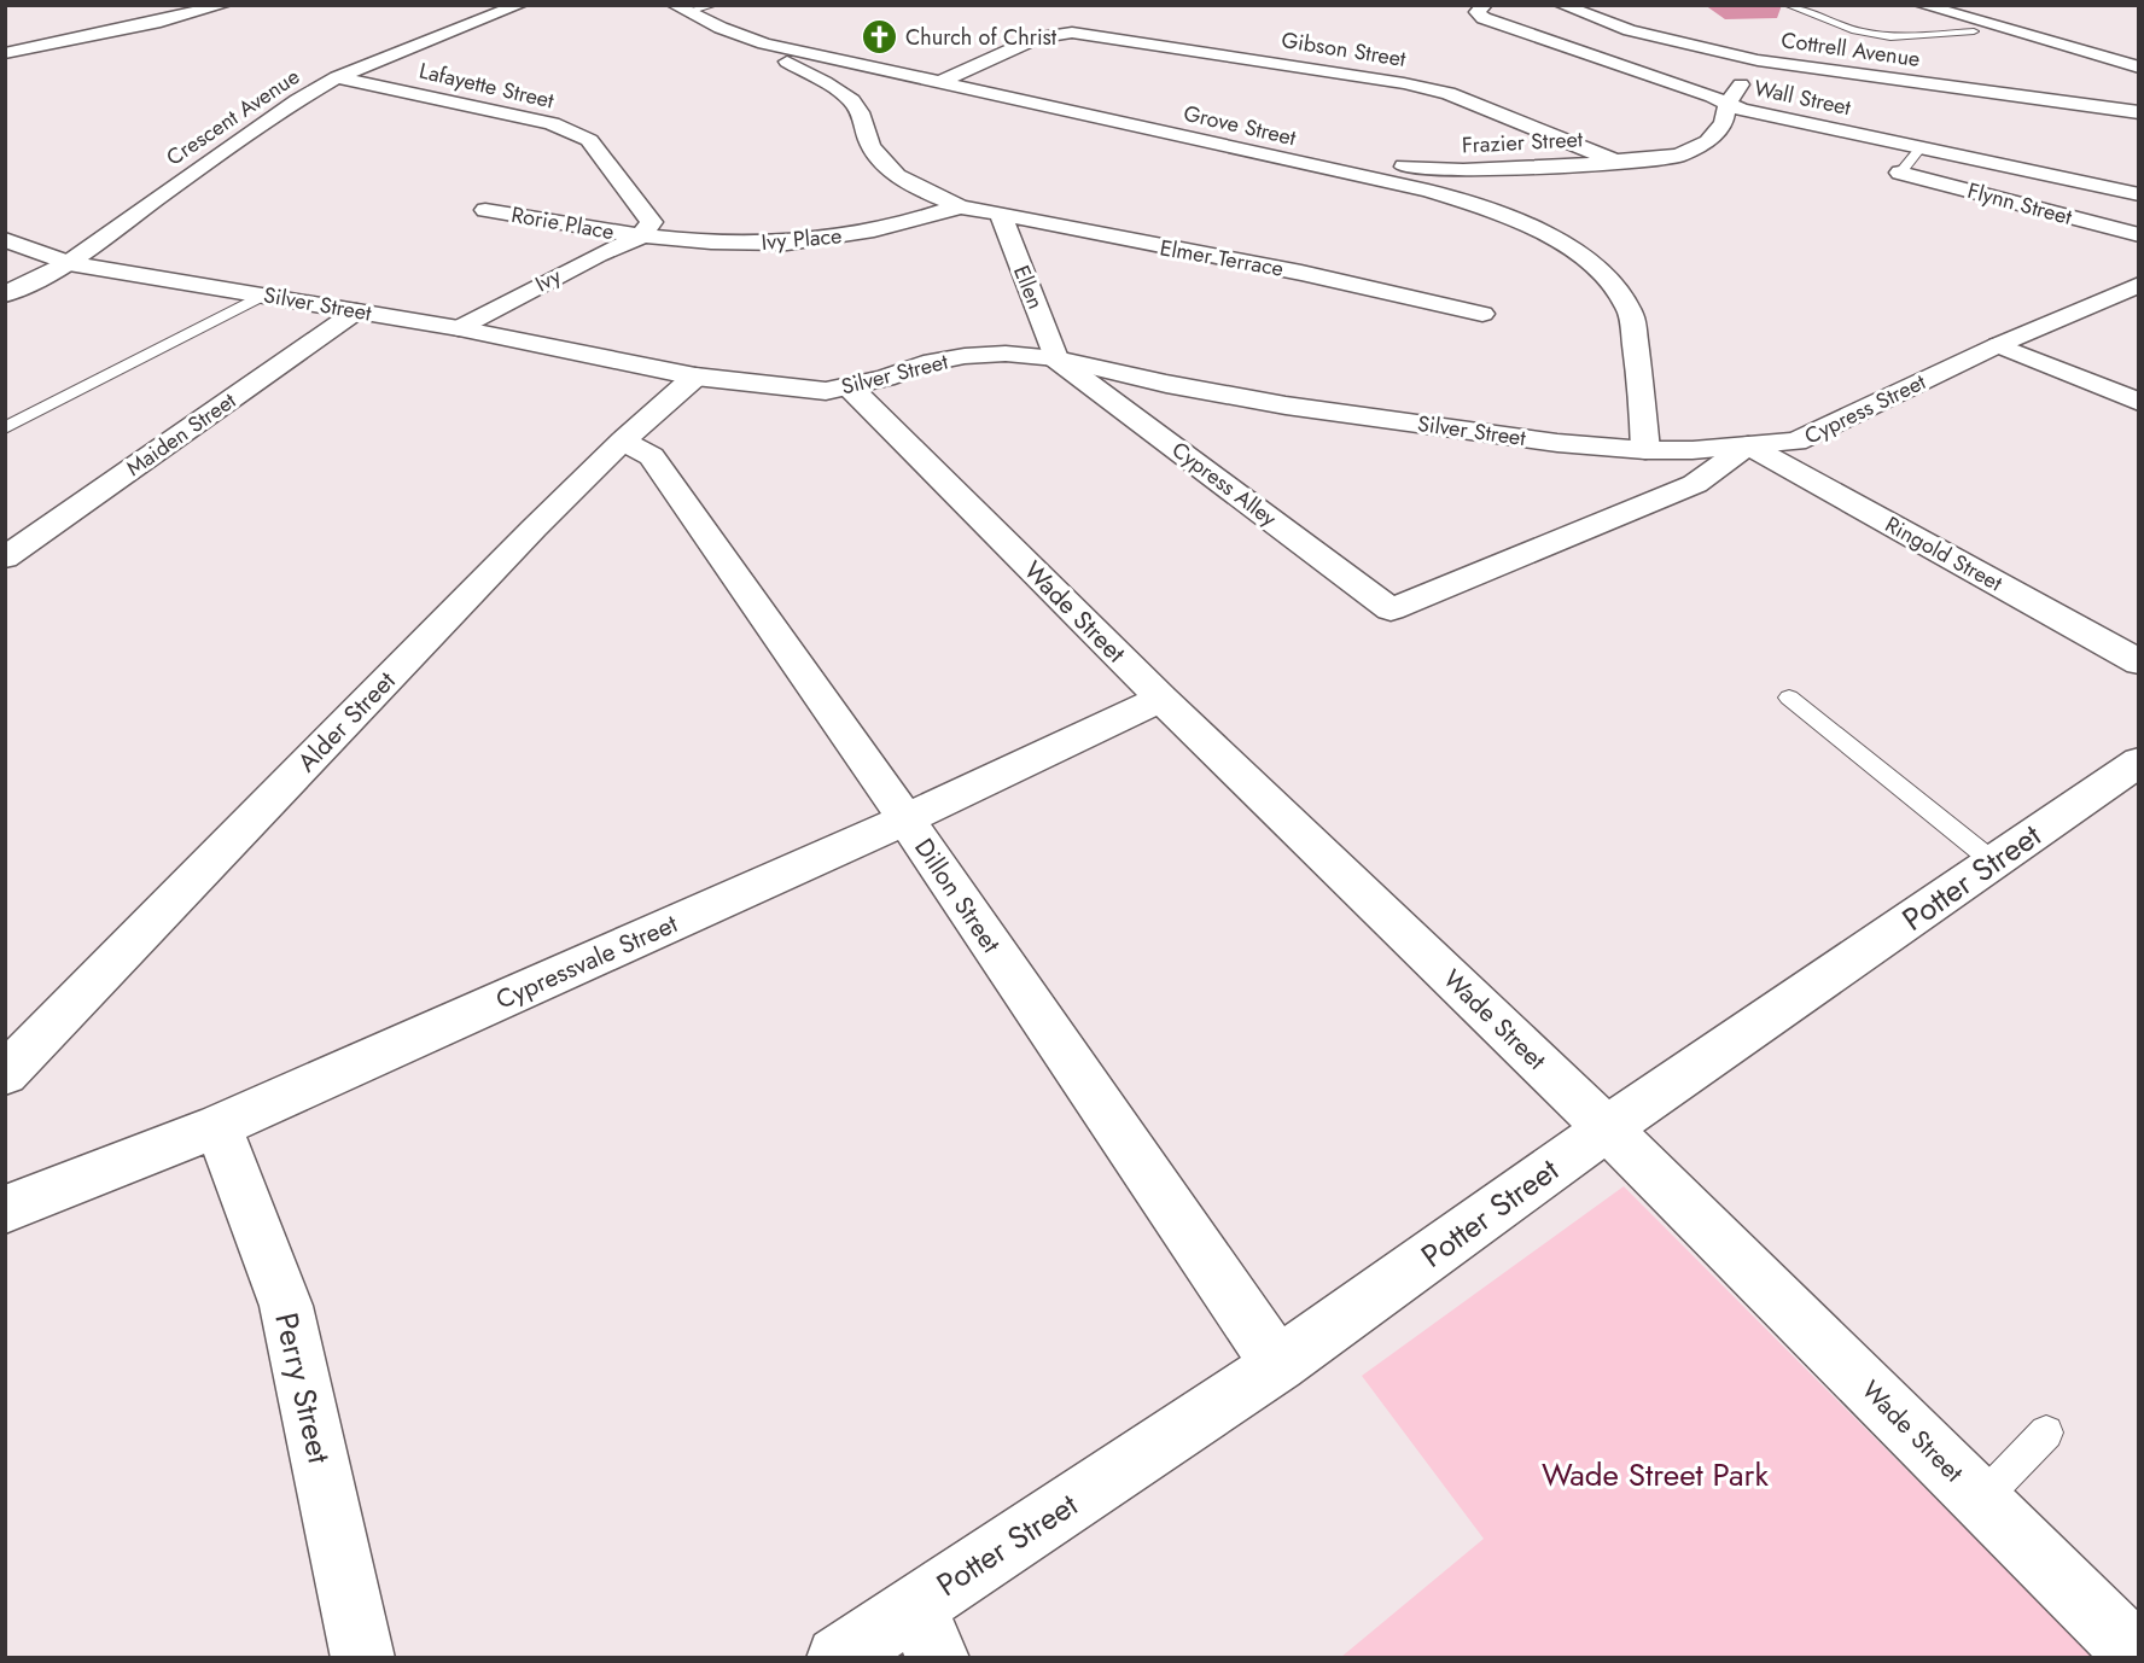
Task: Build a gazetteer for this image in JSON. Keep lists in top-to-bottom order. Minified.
{"streets":{"street":["Gibson Street","Cottrell Avenue","Lafayette Street","Wall Street","Crescent Avenue","Grove Street","Frazier Street","Flynn Street","Rorie Place","Ivy Place","Elmer Terrace","Ivy","Ellen","Silver Street","Cypress Street","Maiden Street","Cypress Alley","Ringold Street","Wade Street","Alder Street","Potter Street","Dillon Street","Cypressvale Street","Perry Street"]},"crossings":[["Gibson Street","Grove Street"],["Gibson Street","Frazier Street"],["Cottrell Avenue","Frazier Street"],["Lafayette Street","Crescent Avenue"],["Lafayette Street","Rorie Place"],["Lafayette Street","Ivy Place"],["Lafayette Street","Ivy"],["Wall Street","Frazier Street"],["Crescent Avenue","Silver Street"],["Grove Street","Frazier Street"],["Grove Street","Elmer Terrace"],["Grove Street","Silver Street"],["Rorie Place","Ivy Place"],["Rorie Place","Ivy"],["Ivy Place","Elmer Terrace"],["Ivy Place","Ivy"],["Elmer Terrace","Ellen"],["Ivy","Silver Street"],["Ellen","Silver Street"],["Ellen","Cypress Alley"],["Silver Street","Cypress Street"],["Silver Street","Maiden Street"],["Silver Street","Cypress Alley"],["Silver Street","Ringold Street"],["Silver Street","Wade Street"],["Silver Street","Alder Street"],["Cypress Street","Cypress Alley"],["Cypress Street","Ringold Street"],["Cypress Alley","Ringold Street"],["Wade Street","Potter Street"],["Wade Street","Cypressvale Street"],["Alder Street","Dillon Street"],["Potter Street","Dillon Street"],["Dillon Street","Cypressvale Street"],["Cypressvale Street","Perry Street"]],"parks":["Wade Street Park"],"places":{"church":["Church of Christ"]}}
